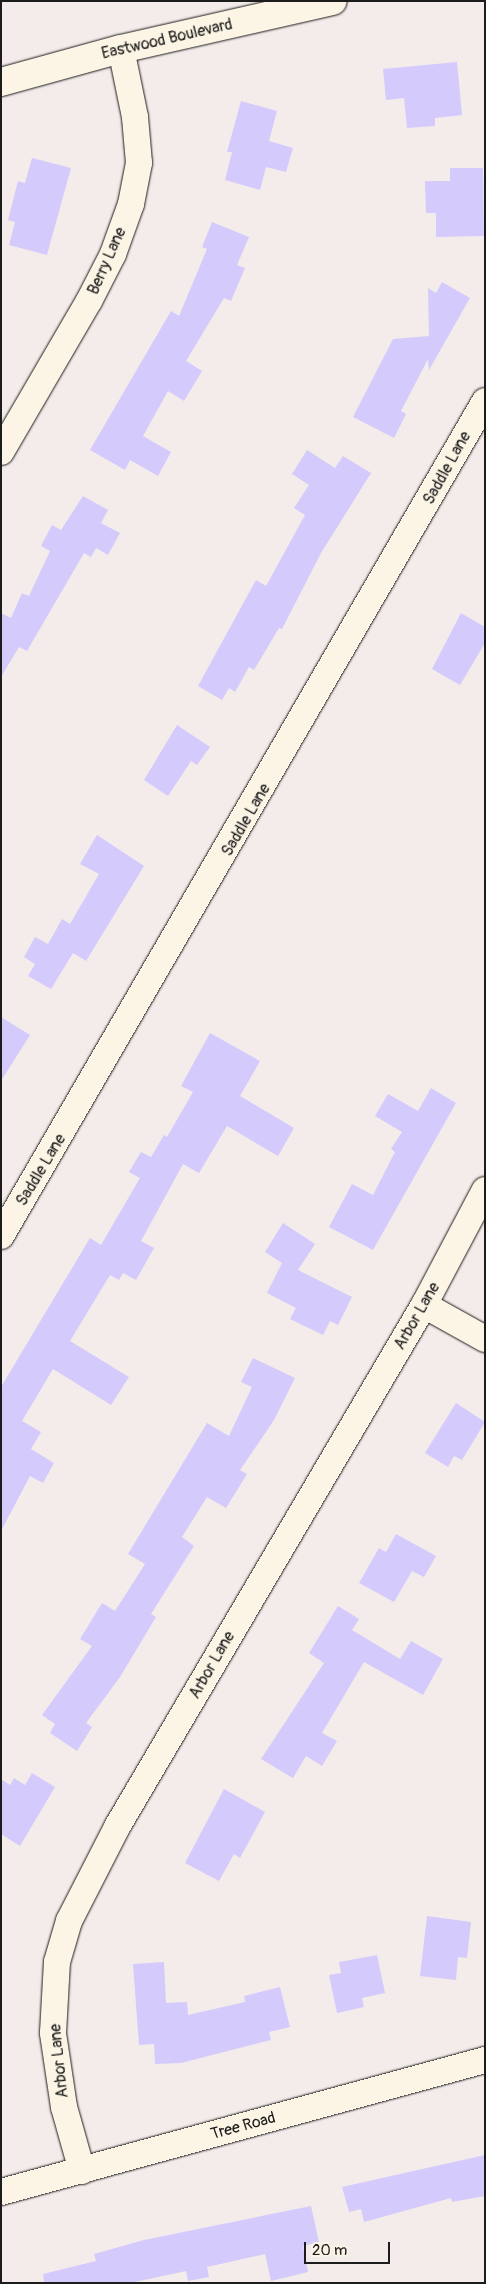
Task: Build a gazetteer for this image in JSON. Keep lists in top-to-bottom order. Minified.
{"streets":{"street":["Eastwood Boulevard","Berry Lane","Saddle Lane","Arbor Lane","Tree Road"]},"crossings":[["Eastwood Boulevard","Berry Lane"],["Arbor Lane","Tree Road"]],"scale_bar":"20 m"}
